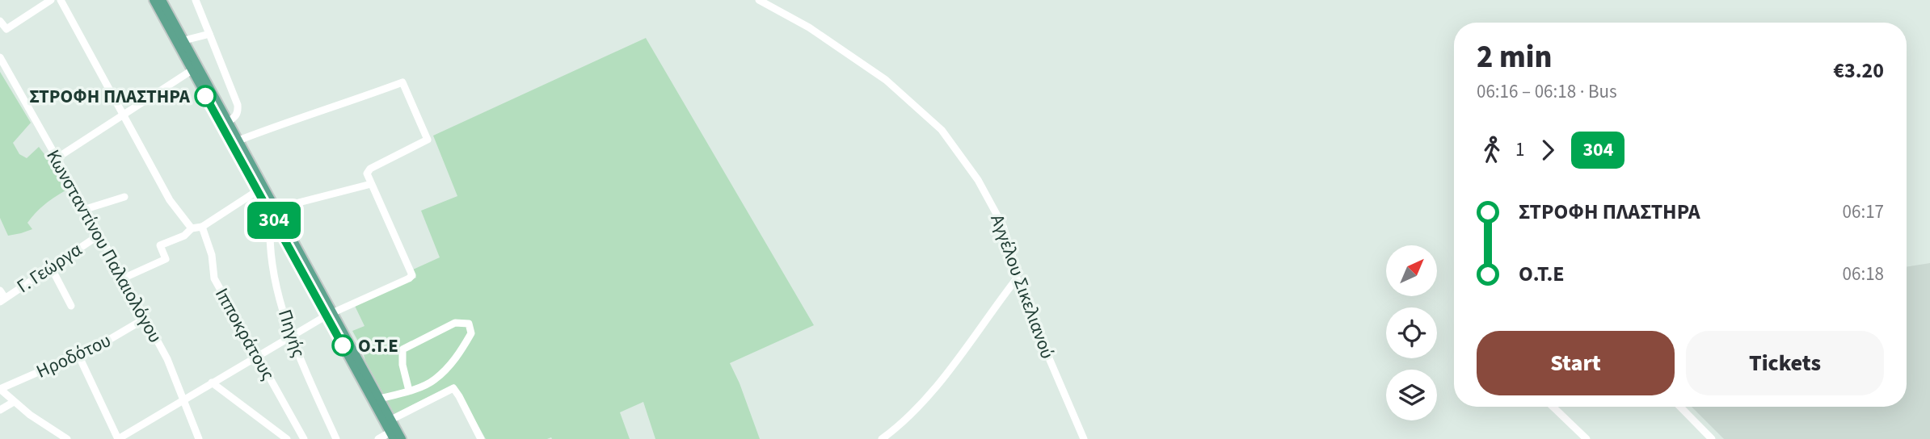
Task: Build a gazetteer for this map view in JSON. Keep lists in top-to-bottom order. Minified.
{"streets":{"street":["Κωνσταντίνου Παλαιολόγου","Γ. Γεώργα","Αγγέλου Σικελιανού","Πηγής","Ιπποκράτους","Ηροδότου"]},"crossings":[["Κωνσταντίνου Παλαιολόγου","Γ. Γεώργα"],["Κωνσταντίνου Παλαιολόγου","Ηροδότου"]],"places":["ΣΤΡΟΦΗ ΠΛΑΣΤΗΡΑ","Ο.Τ.Ε"],"lines":["bus line 304"],"north":"top right","page":{"on_map":"304","heading":["2 min","06:16 – 06:18 · Bus","€3.20"],"legs":["1","304"],"list":[{"name":"ΣΤΡΟΦΗ ΠΛΑΣΤΗΡΑ","value":"06:17"},{"name":"Ο.Τ.Ε","value":"06:18"}],"buttons":["Start","Tickets"]}}
